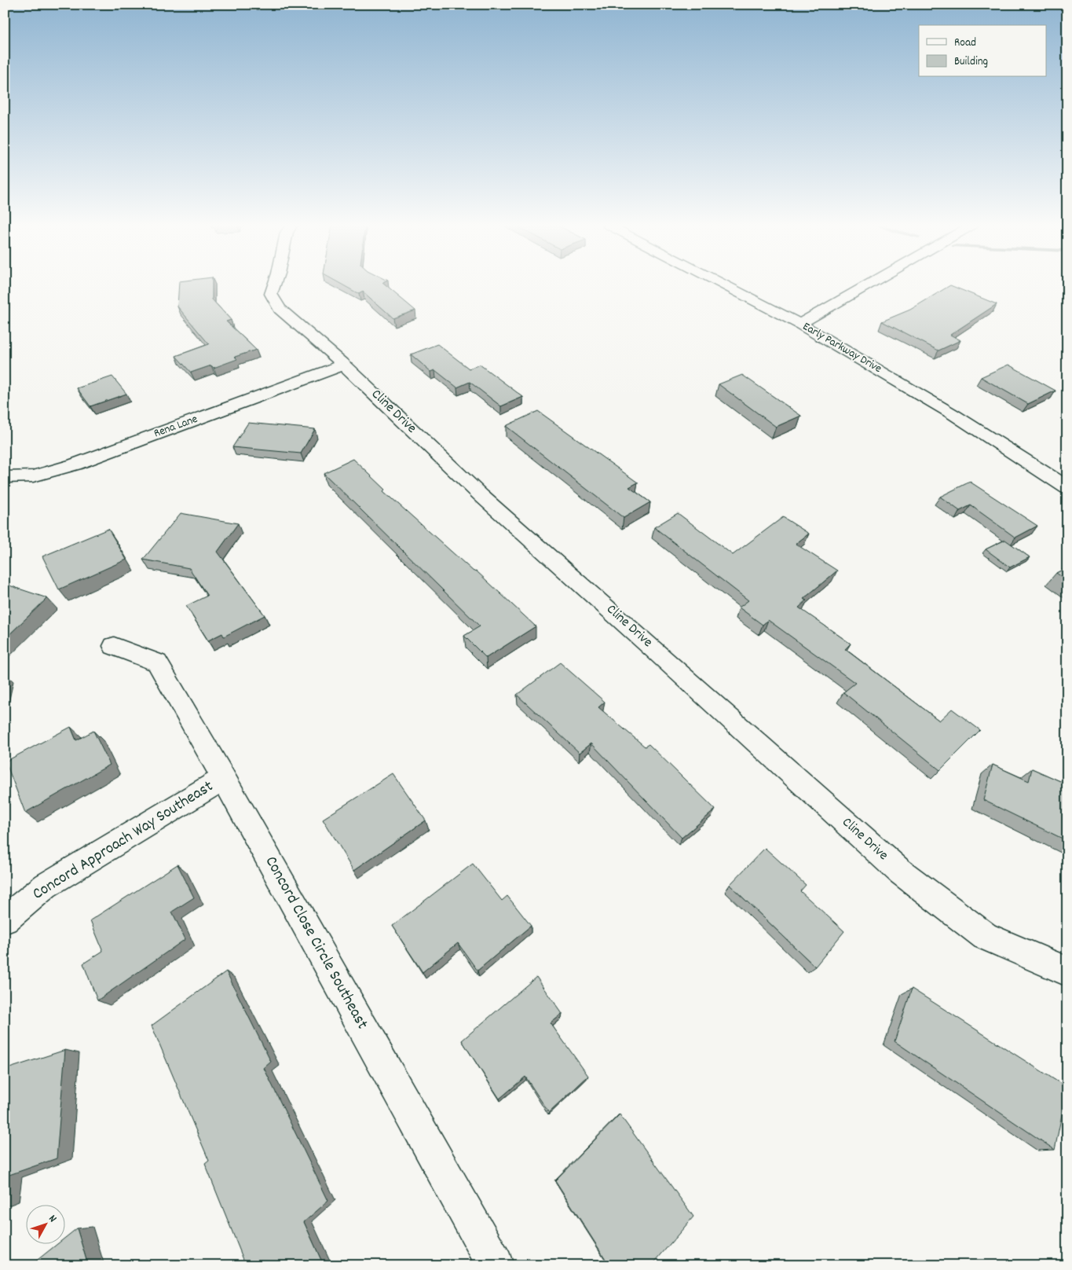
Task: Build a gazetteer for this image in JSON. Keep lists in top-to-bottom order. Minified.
{"streets":{"street":["Early Parkway Drive","Cline Drive","Rena Lane","Concord Approach Way Southeast","Concord Close Circle Southeast"]},"crossings":[["Cline Drive","Rena Lane"],["Concord Approach Way Southeast","Concord Close Circle Southeast"]],"legend":["Road","Building"],"north":"top right"}
